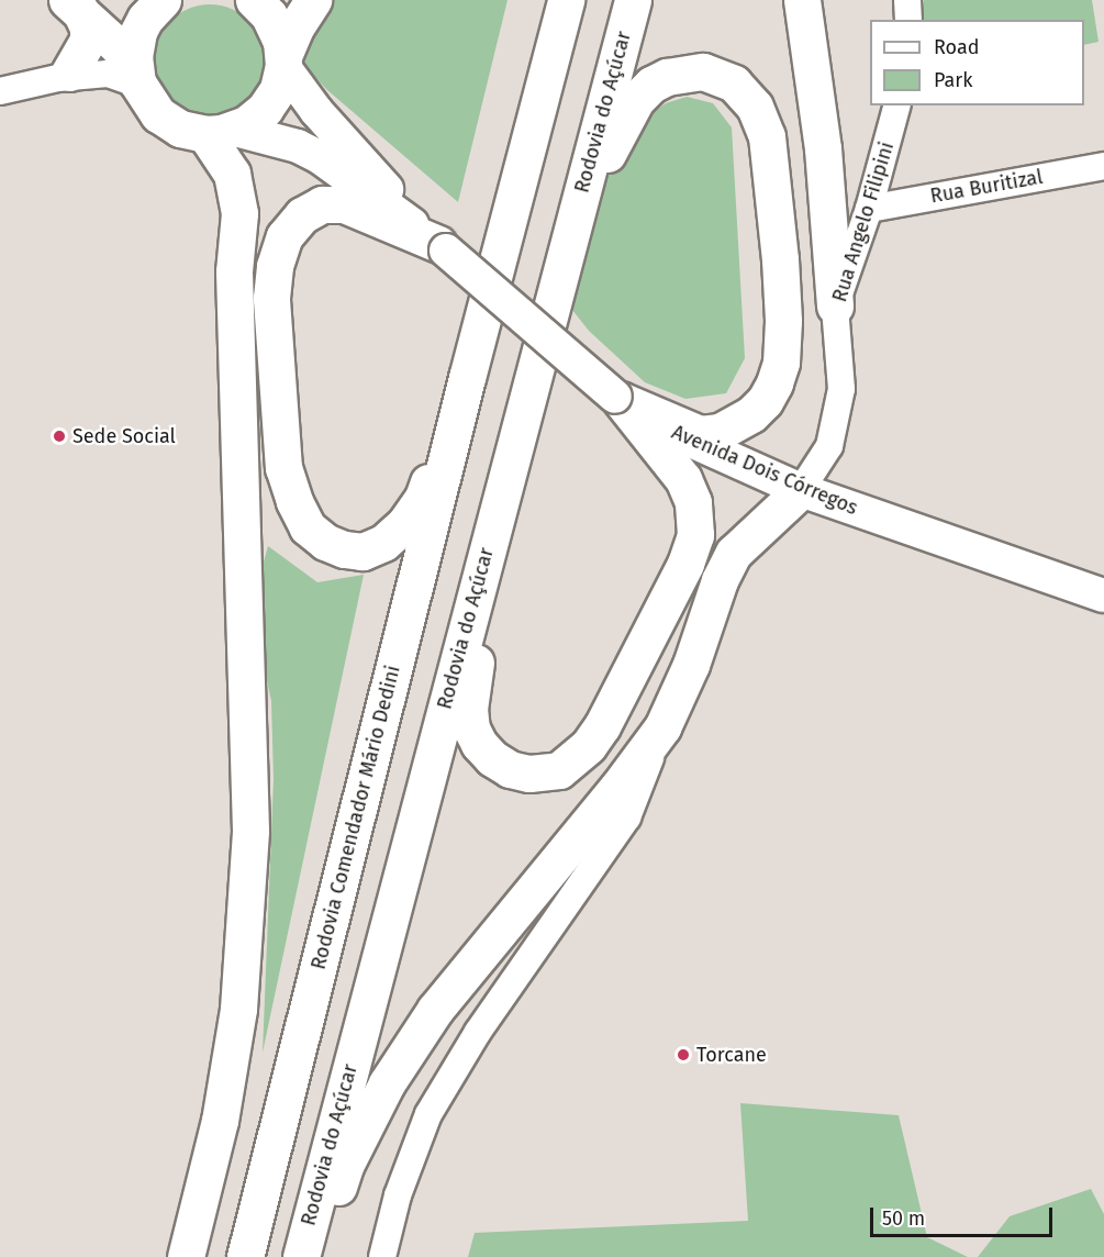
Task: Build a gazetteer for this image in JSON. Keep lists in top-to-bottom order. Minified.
{"streets":{"main road":["Rodovia do Açúcar","Rodovia Comendador Mário Dedini"],"street":["Rua Buritizal","Rua Angelo Filipini","Avenida Dois Córregos"]},"crossings":[["Rua Buritizal","Rua Angelo Filipini"],["Rua Angelo Filipini","Avenida Dois Córregos"]],"places":["Sede Social","Torcane"],"legend":["Road","Park"],"scale_bar":"50 m"}
